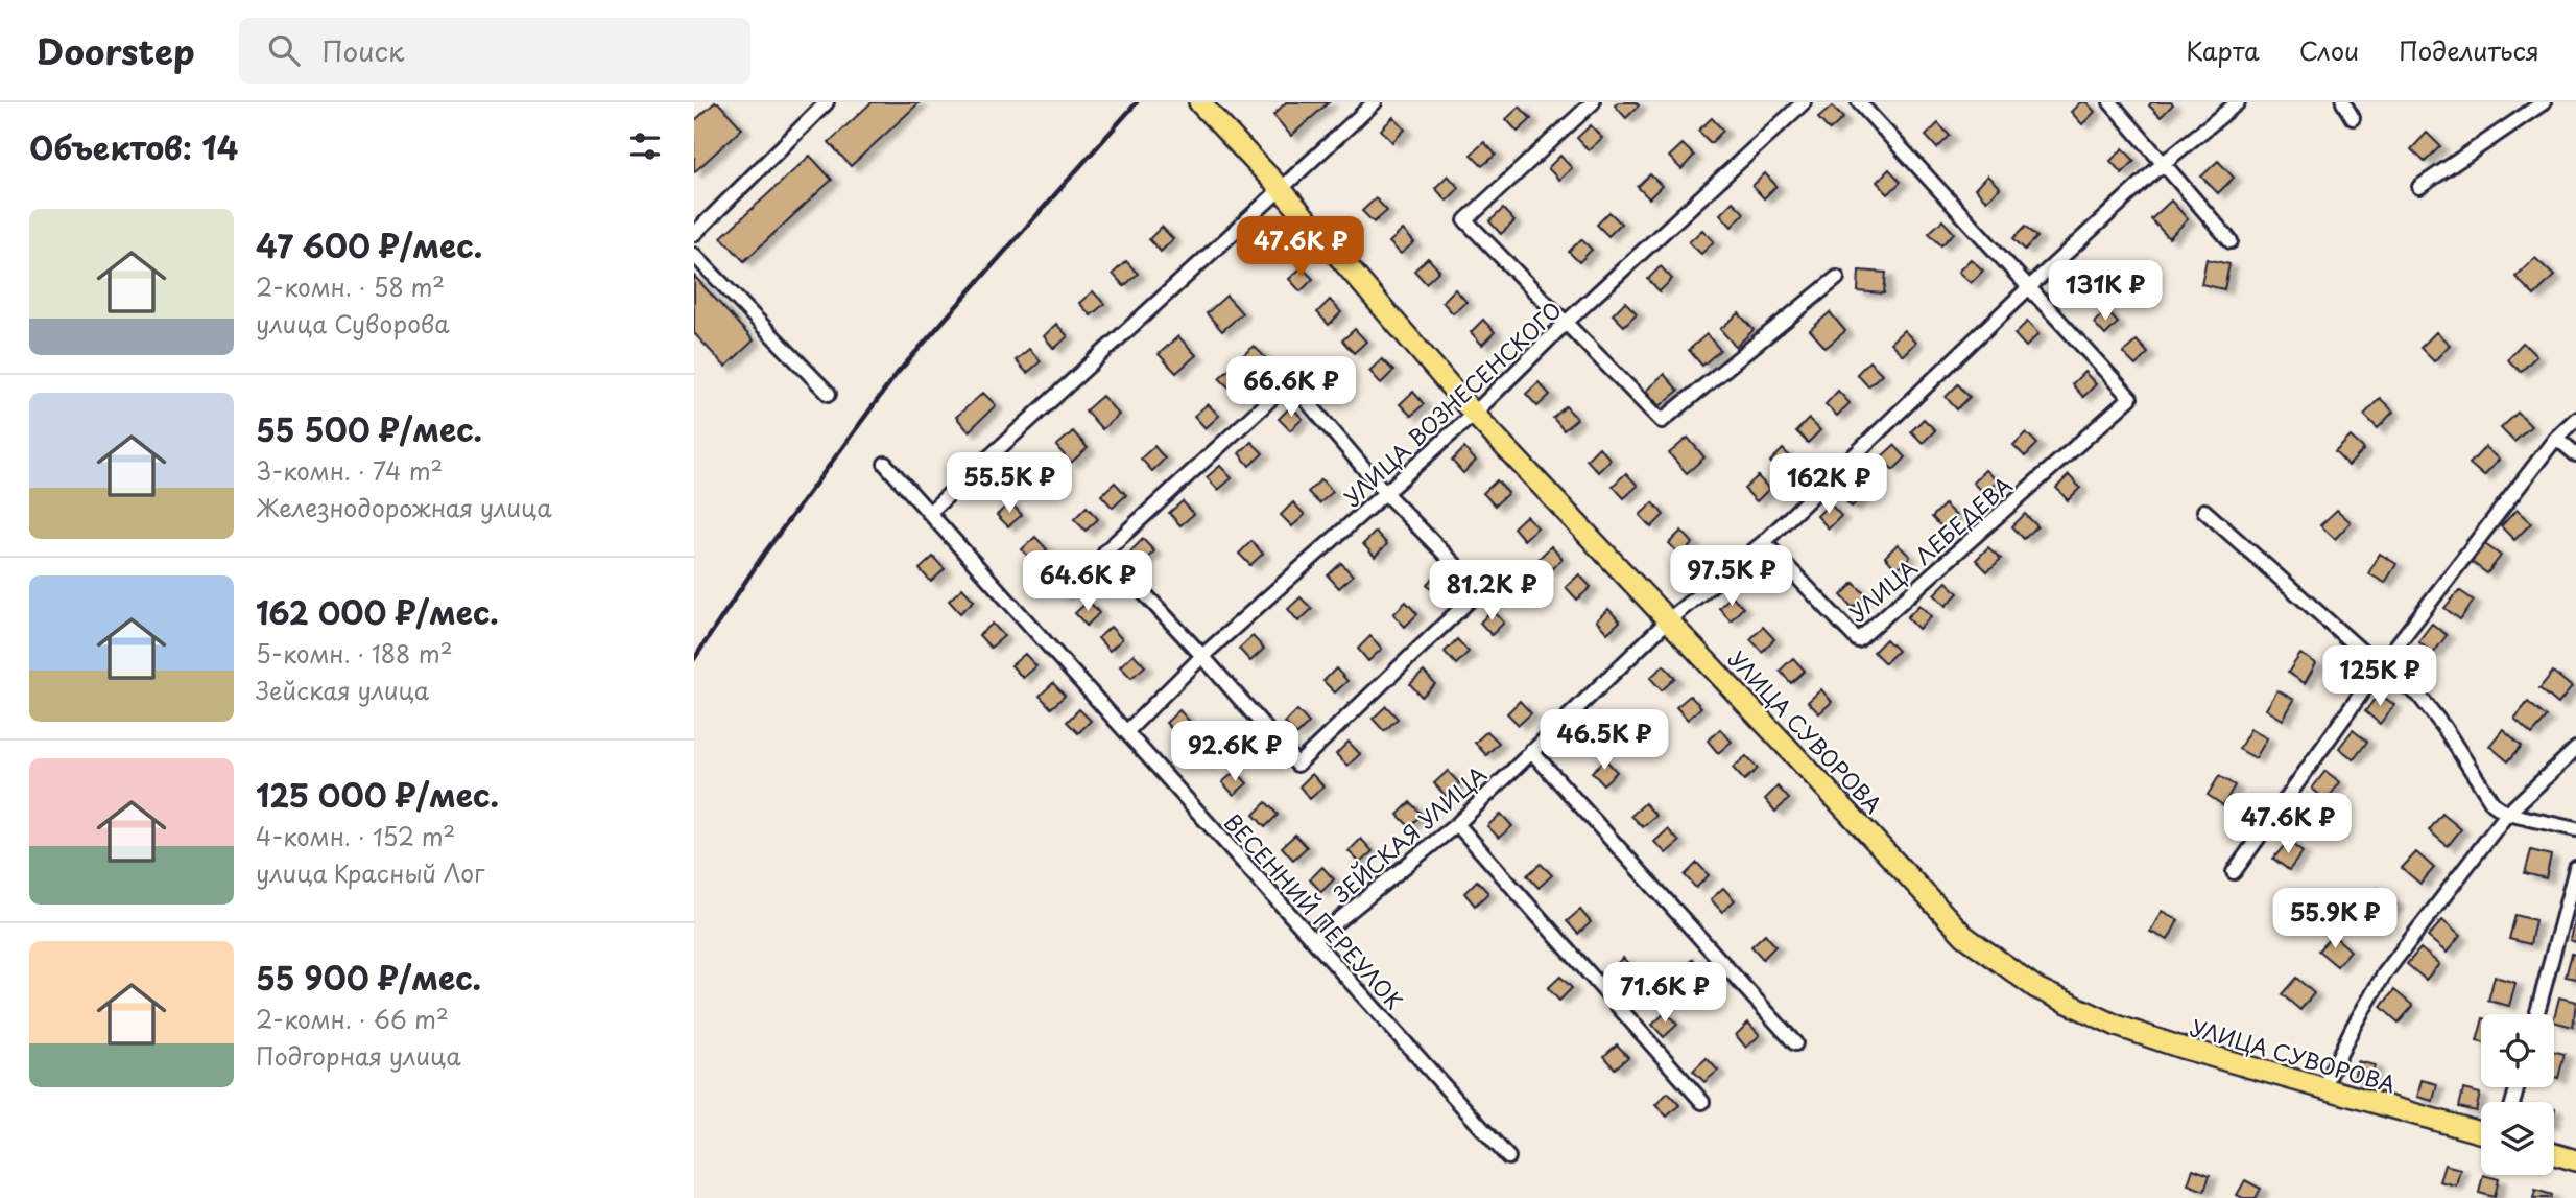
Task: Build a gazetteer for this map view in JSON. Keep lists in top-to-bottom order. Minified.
{"streets":{"main road":["УЛИЦА СУВОРОВА"],"street":["УЛИЦА ВОЗНЕСЕНСКОГО","УЛИЦА ЛЕБЕДЕВА","ЗЕЙСКАЯ УЛИЦА","ВЕСЕННИЙ ПЕРЕУЛОК"]},"crossings":[["УЛИЦА ВОЗНЕСЕНСКОГО","УЛИЦА СУВОРОВА"],["УЛИЦА ВОЗНЕСЕНСКОГО","ВЕСЕННИЙ ПЕРЕУЛОК"],["УЛИЦА ЛЕБЕДЕВА","ЗЕЙСКАЯ УЛИЦА"],["УЛИЦА СУВОРОВА","ЗЕЙСКАЯ УЛИЦА"],["ЗЕЙСКАЯ УЛИЦА","ВЕСЕННИЙ ПЕРЕУЛОК"]],"page":{"header":"Doorstep","search":"Поиск","nav":["Карта","Слои","Поделиться"],"heading":"Объектов: 14","list":[{"name":"47 600 ₽/мес.","note":"2-комн. · 58 m² · улица Суворова"},{"name":"55 500 ₽/мес.","note":"3-комн. · 74 m² · Железнодорожная улица"},{"name":"162 000 ₽/мес.","note":"5-комн. · 188 m² · Зейская улица"},{"name":"125 000 ₽/мес.","note":"4-комн. · 152 m² · улица Красный Лог"},{"name":"55 900 ₽/мес.","note":"2-комн. · 66 m² · Подгорная улица"}],"price":["47.6K ₽","131K ₽","66.6K ₽","55.5K ₽","162K ₽","97.5K ₽","64.6K ₽","81.2K ₽","125K ₽","46.5K ₽","92.6K ₽","47.6K ₽","55.9K ₽","71.6K ₽"]}}
